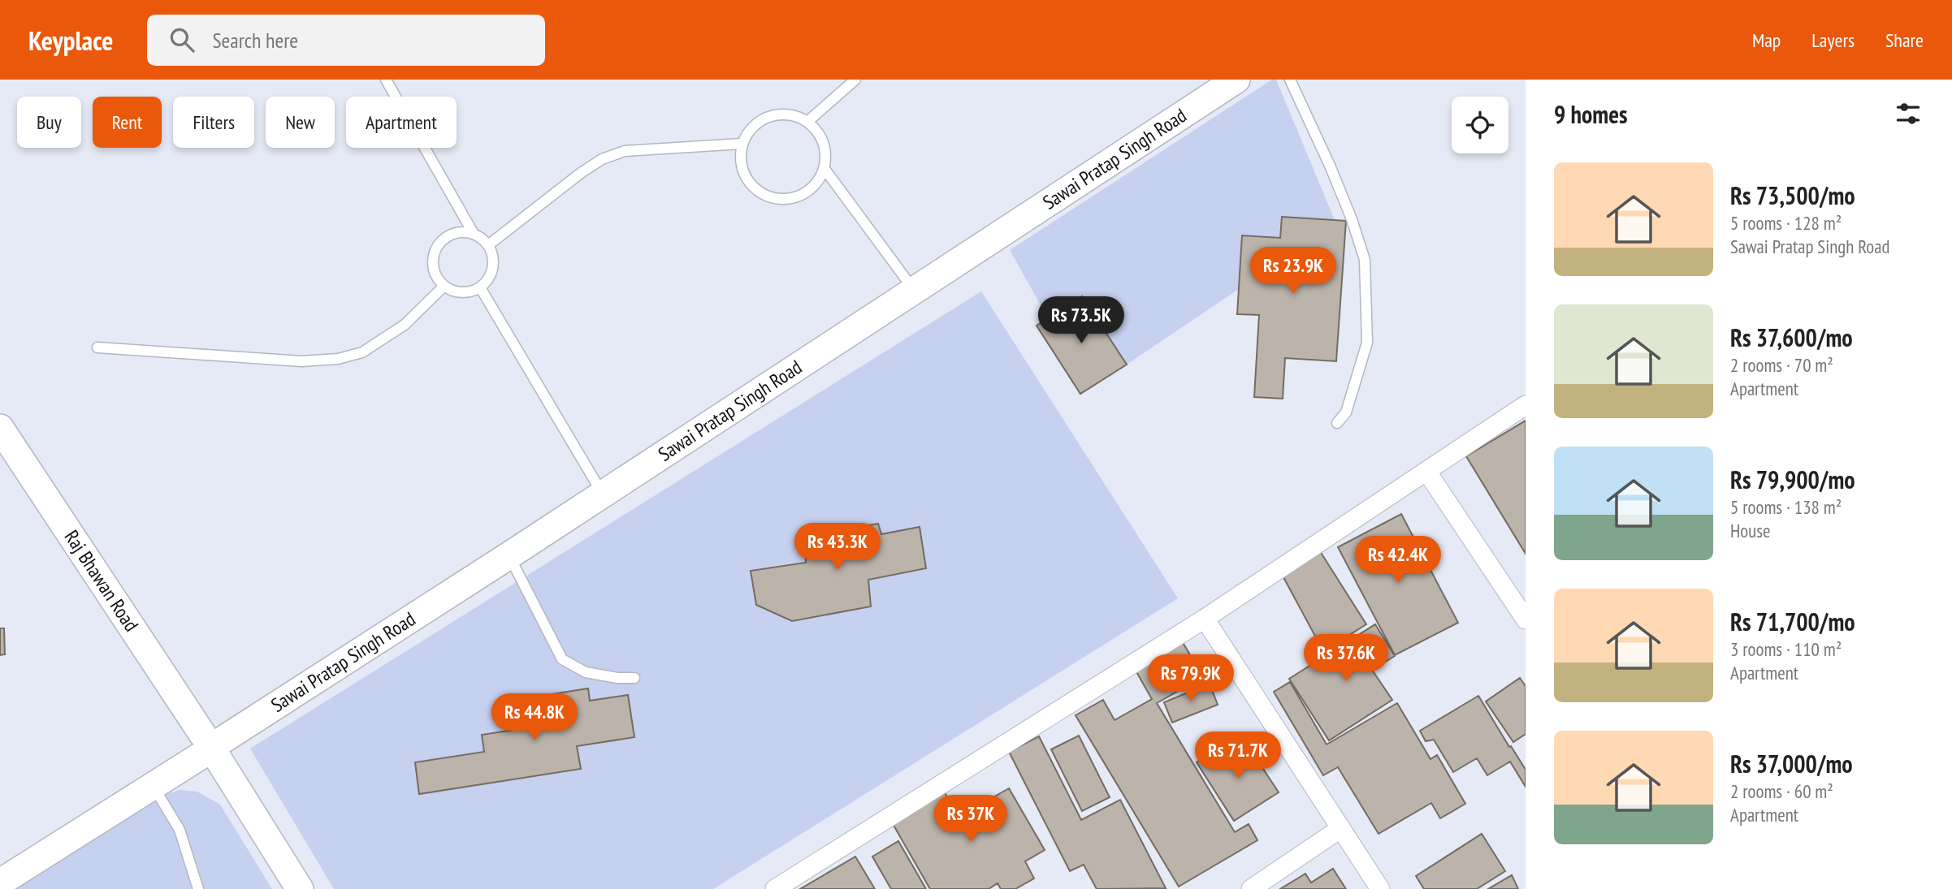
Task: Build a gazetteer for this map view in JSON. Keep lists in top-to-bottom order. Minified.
{"streets":{"street":["Sawai Pratap Singh Road","Raj Bhawan Road"]},"crossings":[["Sawai Pratap Singh Road","Raj Bhawan Road"]],"page":{"header":"Keyplace","search":"Search here","nav":["Map","Layers","Share"],"heading":"9 homes","chip":["Buy","Rent","Filters","New","Apartment"],"list":[{"name":"Rs 73,500/mo","note":"5 rooms · 128 m² · Sawai Pratap Singh Road"},{"name":"Rs 37,600/mo","note":"2 rooms · 70 m² · Apartment"},{"name":"Rs 79,900/mo","note":"5 rooms · 138 m² · House"},{"name":"Rs 71,700/mo","note":"3 rooms · 110 m² · Apartment"},{"name":"Rs 37,000/mo","note":"2 rooms · 60 m² · Apartment"}],"price":["Rs 23.9K","Rs 73.5K","Rs 43.3K","Rs 42.4K","Rs 37.6K","Rs 79.9K","Rs 44.8K","Rs 71.7K","Rs 37K"]}}
